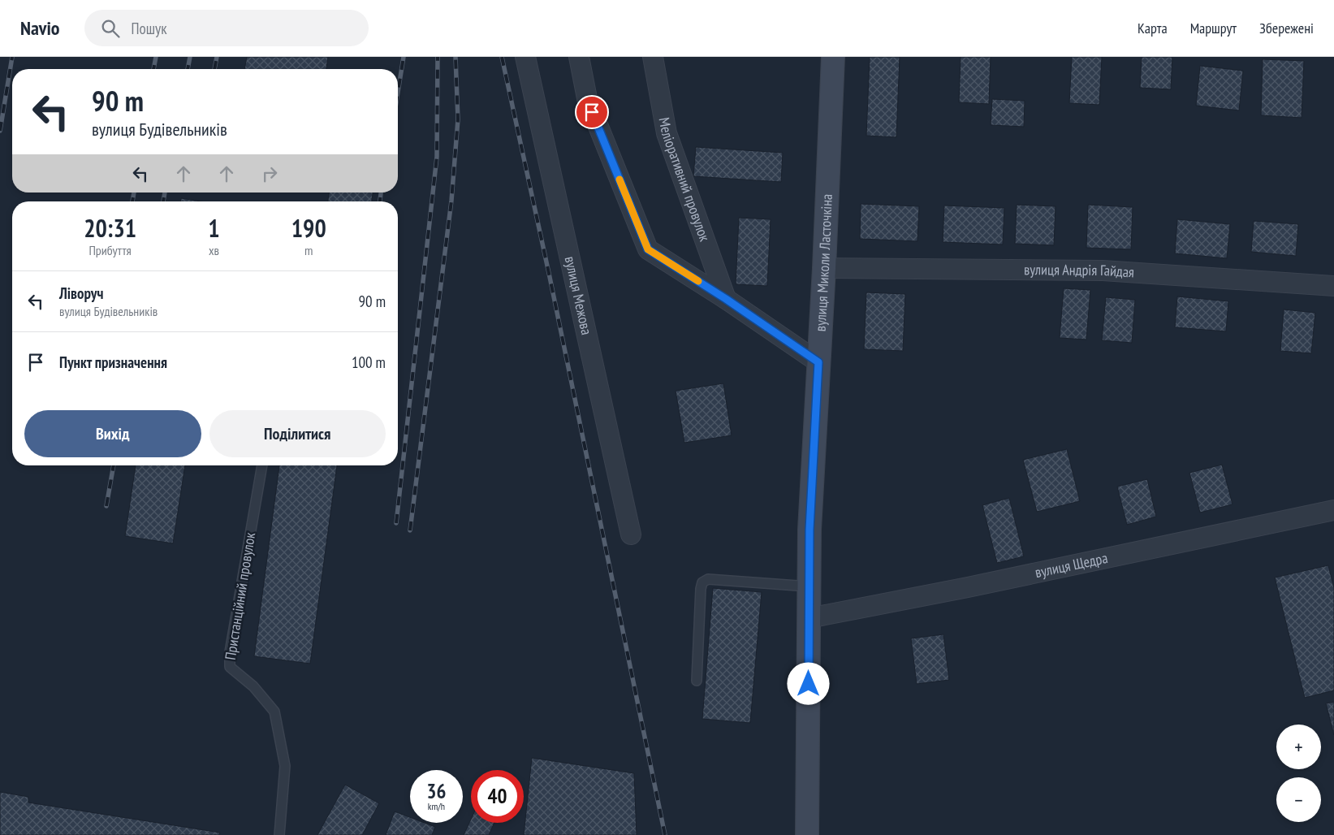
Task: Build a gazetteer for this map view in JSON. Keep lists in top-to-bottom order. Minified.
{"streets":{"street":["Меліоративний провулок","вулиця Миколи Ласточкіна","вулиця Андрія Гайдая","вулиця Межова","вулиця Щедра"],"lane":["Пристанційний провулок"]},"crossings":[["вулиця Миколи Ласточкіна","вулиця Андрія Гайдая"],["вулиця Миколи Ласточкіна","вулиця Щедра"]],"page":{"header":"Navio","search":"Пошук","nav":["Карта","Маршрут","Збережені"],"turn":["90 m","вулиця Будівельників"],"eta":["20:31","Прибуття","1","хв","190","m"],"list":[{"name":"Ліворуч","note":"вулиця Будівельників","value":"90 m"},{"name":"Пункт призначення","value":"100 m"}],"buttons":["Вихід","Поділитися"],"map_buttons":["+","−"],"speed":"36 km/h","limit":"40"}}
